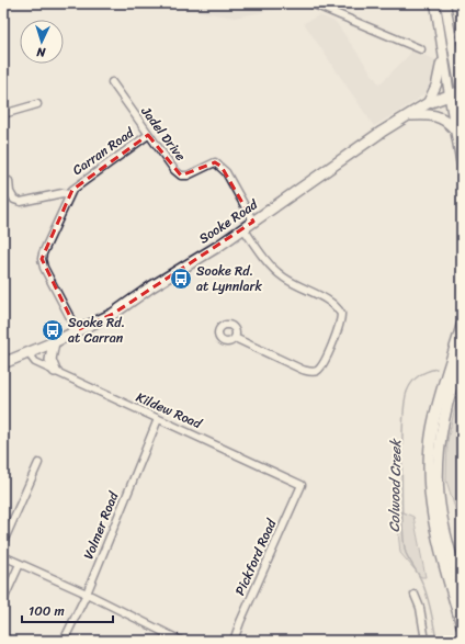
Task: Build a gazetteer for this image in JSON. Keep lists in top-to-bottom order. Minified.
{"streets":{"main road":["Sooke Road"],"street":["Jadel Drive","Carran Road","Kildew Road","Volmer Road","Pickford Road"]},"crossings":[["Jadel Drive","Carran Road"],["Jadel Drive","Sooke Road"],["Carran Road","Sooke Road"],["Sooke Road","Kildew Road"],["Kildew Road","Volmer Road"],["Kildew Road","Pickford Road"]],"water":["Colwood Creek"],"places":{"bus stop":["Sooke Rd. at Lynnlark","Sooke Rd. at Carran"]},"scale_bar":"100 m","north":"bottom"}
